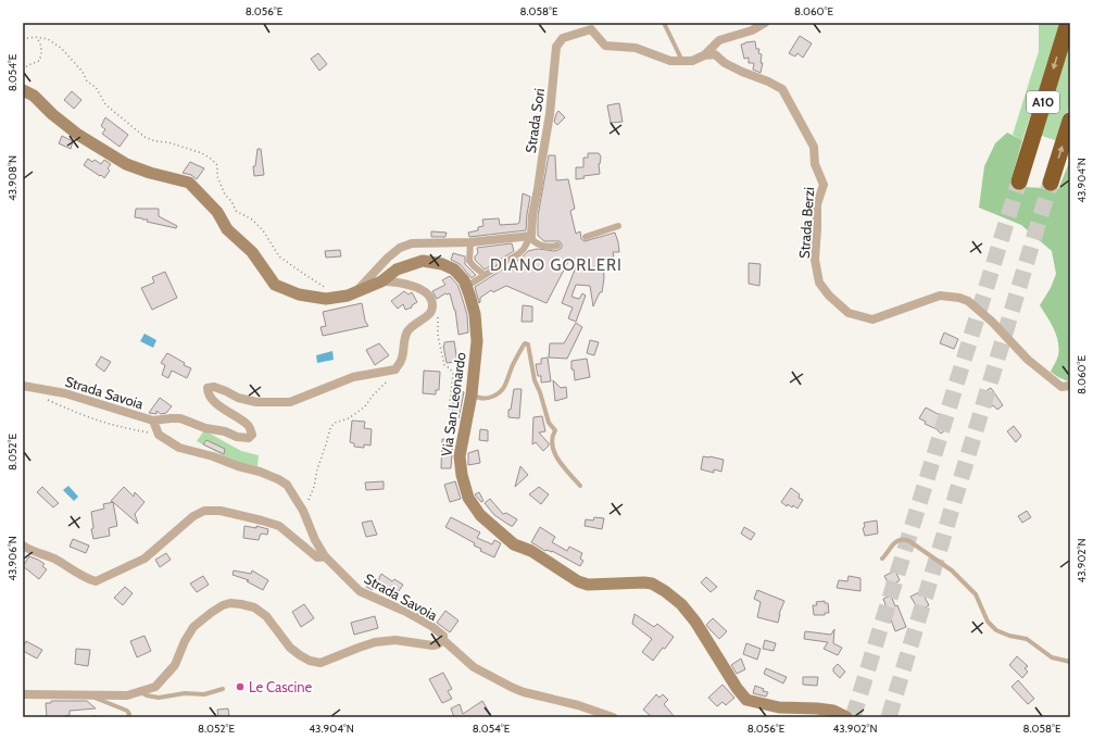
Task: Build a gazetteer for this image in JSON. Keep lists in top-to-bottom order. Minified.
{"streets":{"highway":["A10"],"main road":["Via San Leonardo"],"street":["Strada Sori","Strada Berzi","Strada Savoia"]},"crossings":[["Strada Sori","Strada Berzi"]],"districts":["DIANO GORLERI"],"places":["Le Cascine"],"coordinates":["8.056°E","8.058°E","8.060°E","8.054°E","43.908°N","43.904°N","8.052°E","43.906°N","43.902°N"]}
